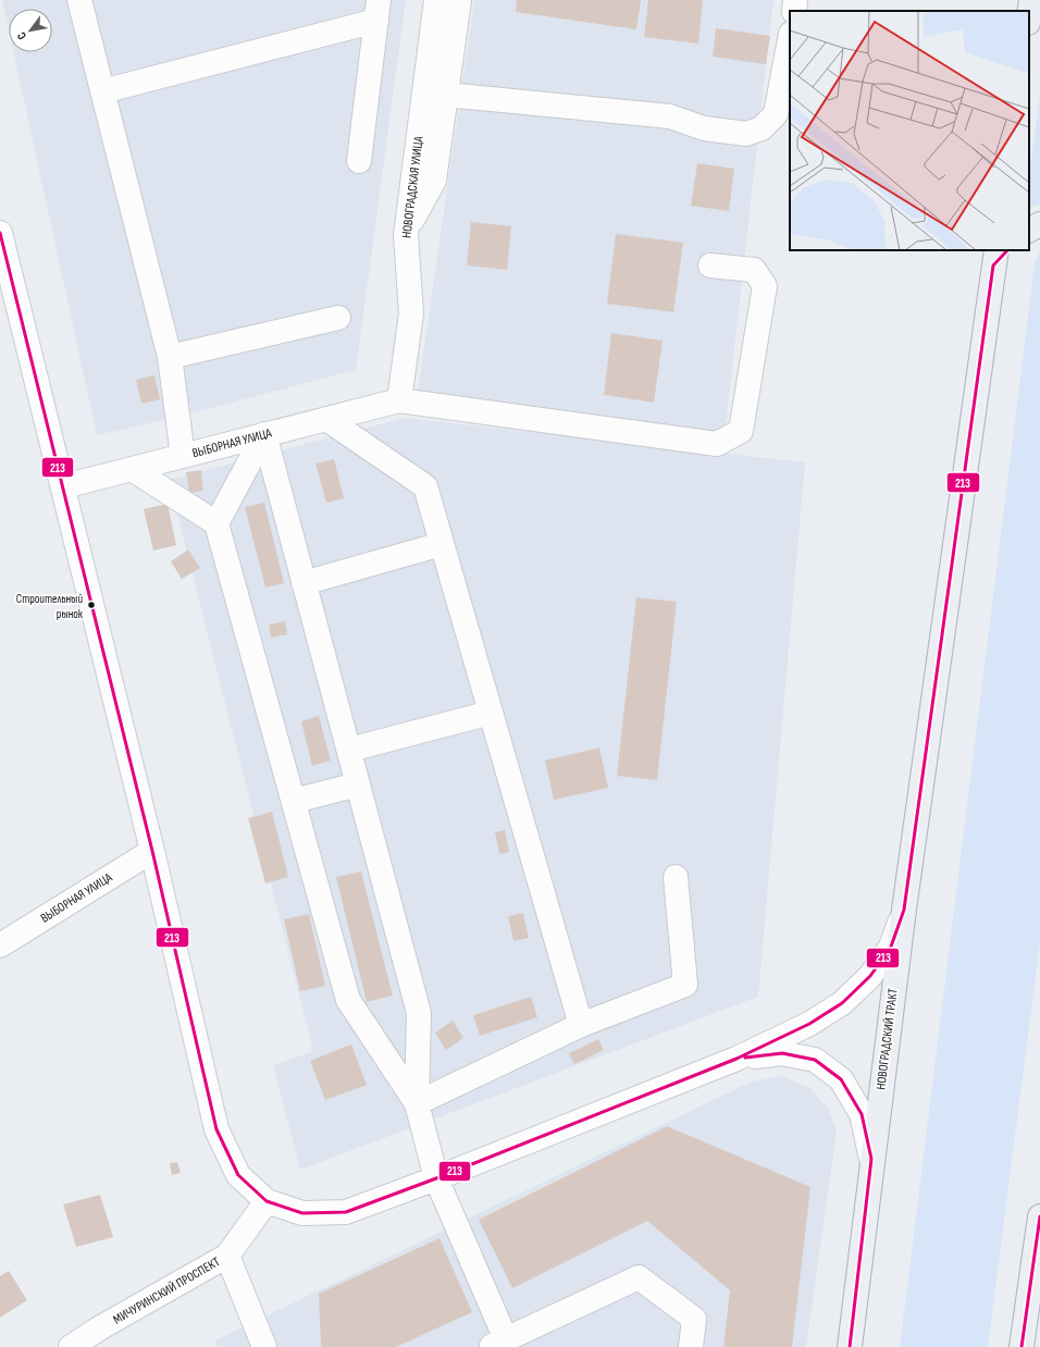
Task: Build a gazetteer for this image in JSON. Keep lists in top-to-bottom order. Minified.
{"streets":{"main road":["НОВОГРАДСКИЙ ТРАКТ"],"street":["НОВОГРАДСКАЯ УЛИЦА","ВЫБОРНАЯ УЛИЦА","МИЧУРИНСКИЙ ПРОСПЕКТ"]},"crossings":[["НОВОГРАДСКАЯ УЛИЦА","ВЫБОРНАЯ УЛИЦА"]],"places":["Строительный рынок"],"lines":["transit line 213"],"north":"bottom left"}
